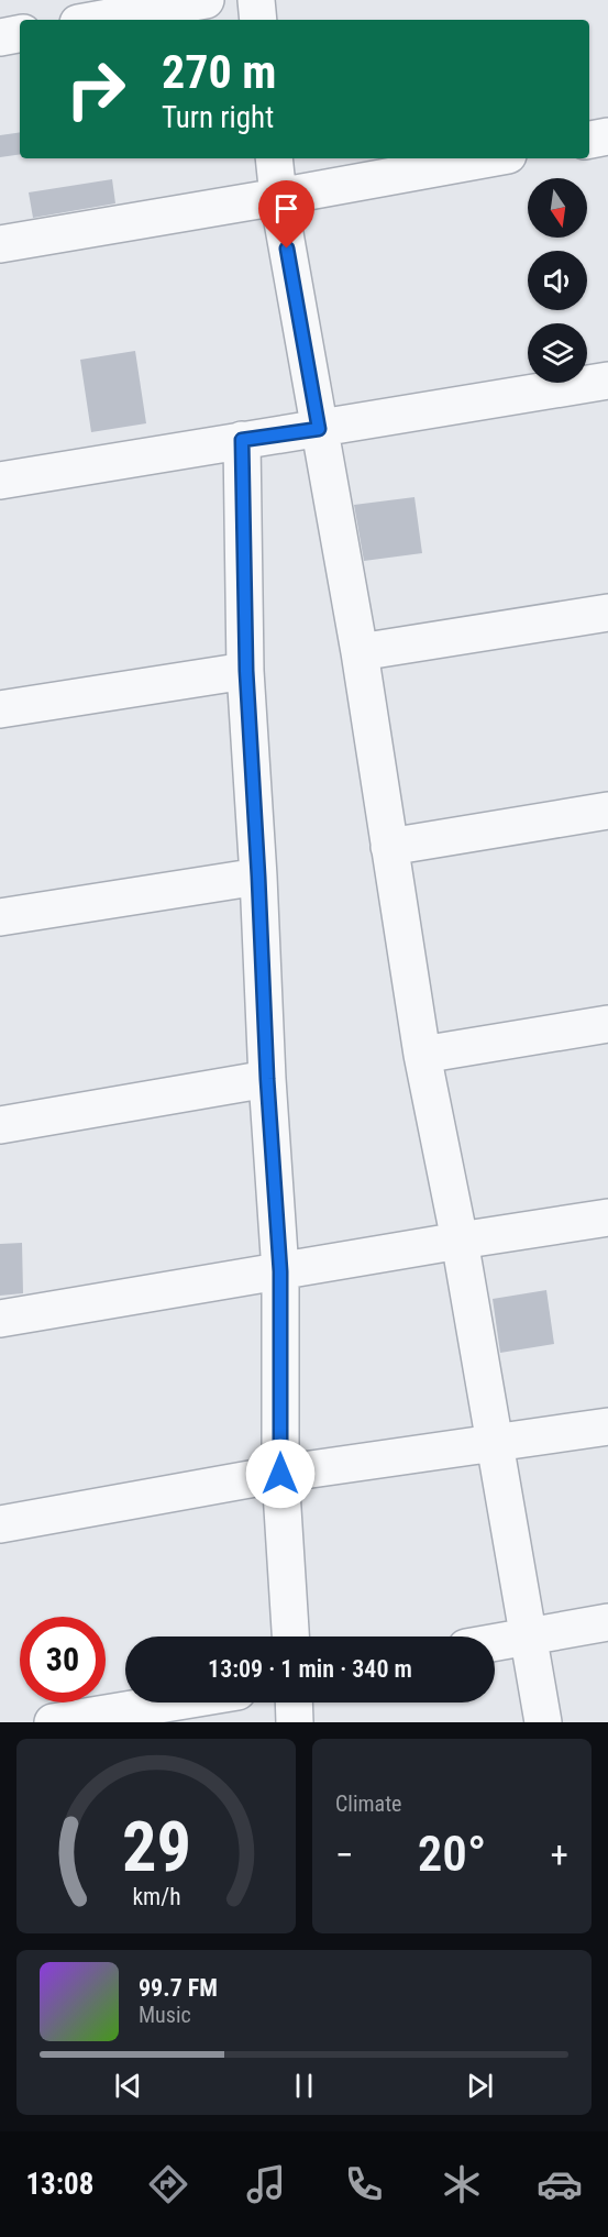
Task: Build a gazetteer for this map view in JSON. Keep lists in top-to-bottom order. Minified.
{"north":"bottom","page":{"turn":["270 m","Turn right"],"limit":"30","trip":"13:09 · 1 min · 340 m","tile":"Climate","heat":["−","20°","+"],"song":["99.7 FM","Music"],"tabs":"13:08","gauge":["29","km/h"]}}
